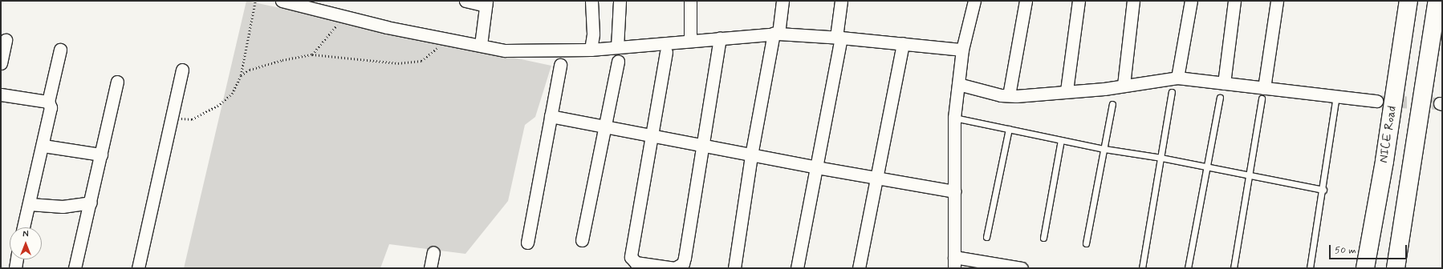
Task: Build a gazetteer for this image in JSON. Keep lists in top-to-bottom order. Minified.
{"streets":{"highway":["NICE Road"]},"scale_bar":"50 m","north":"top"}
